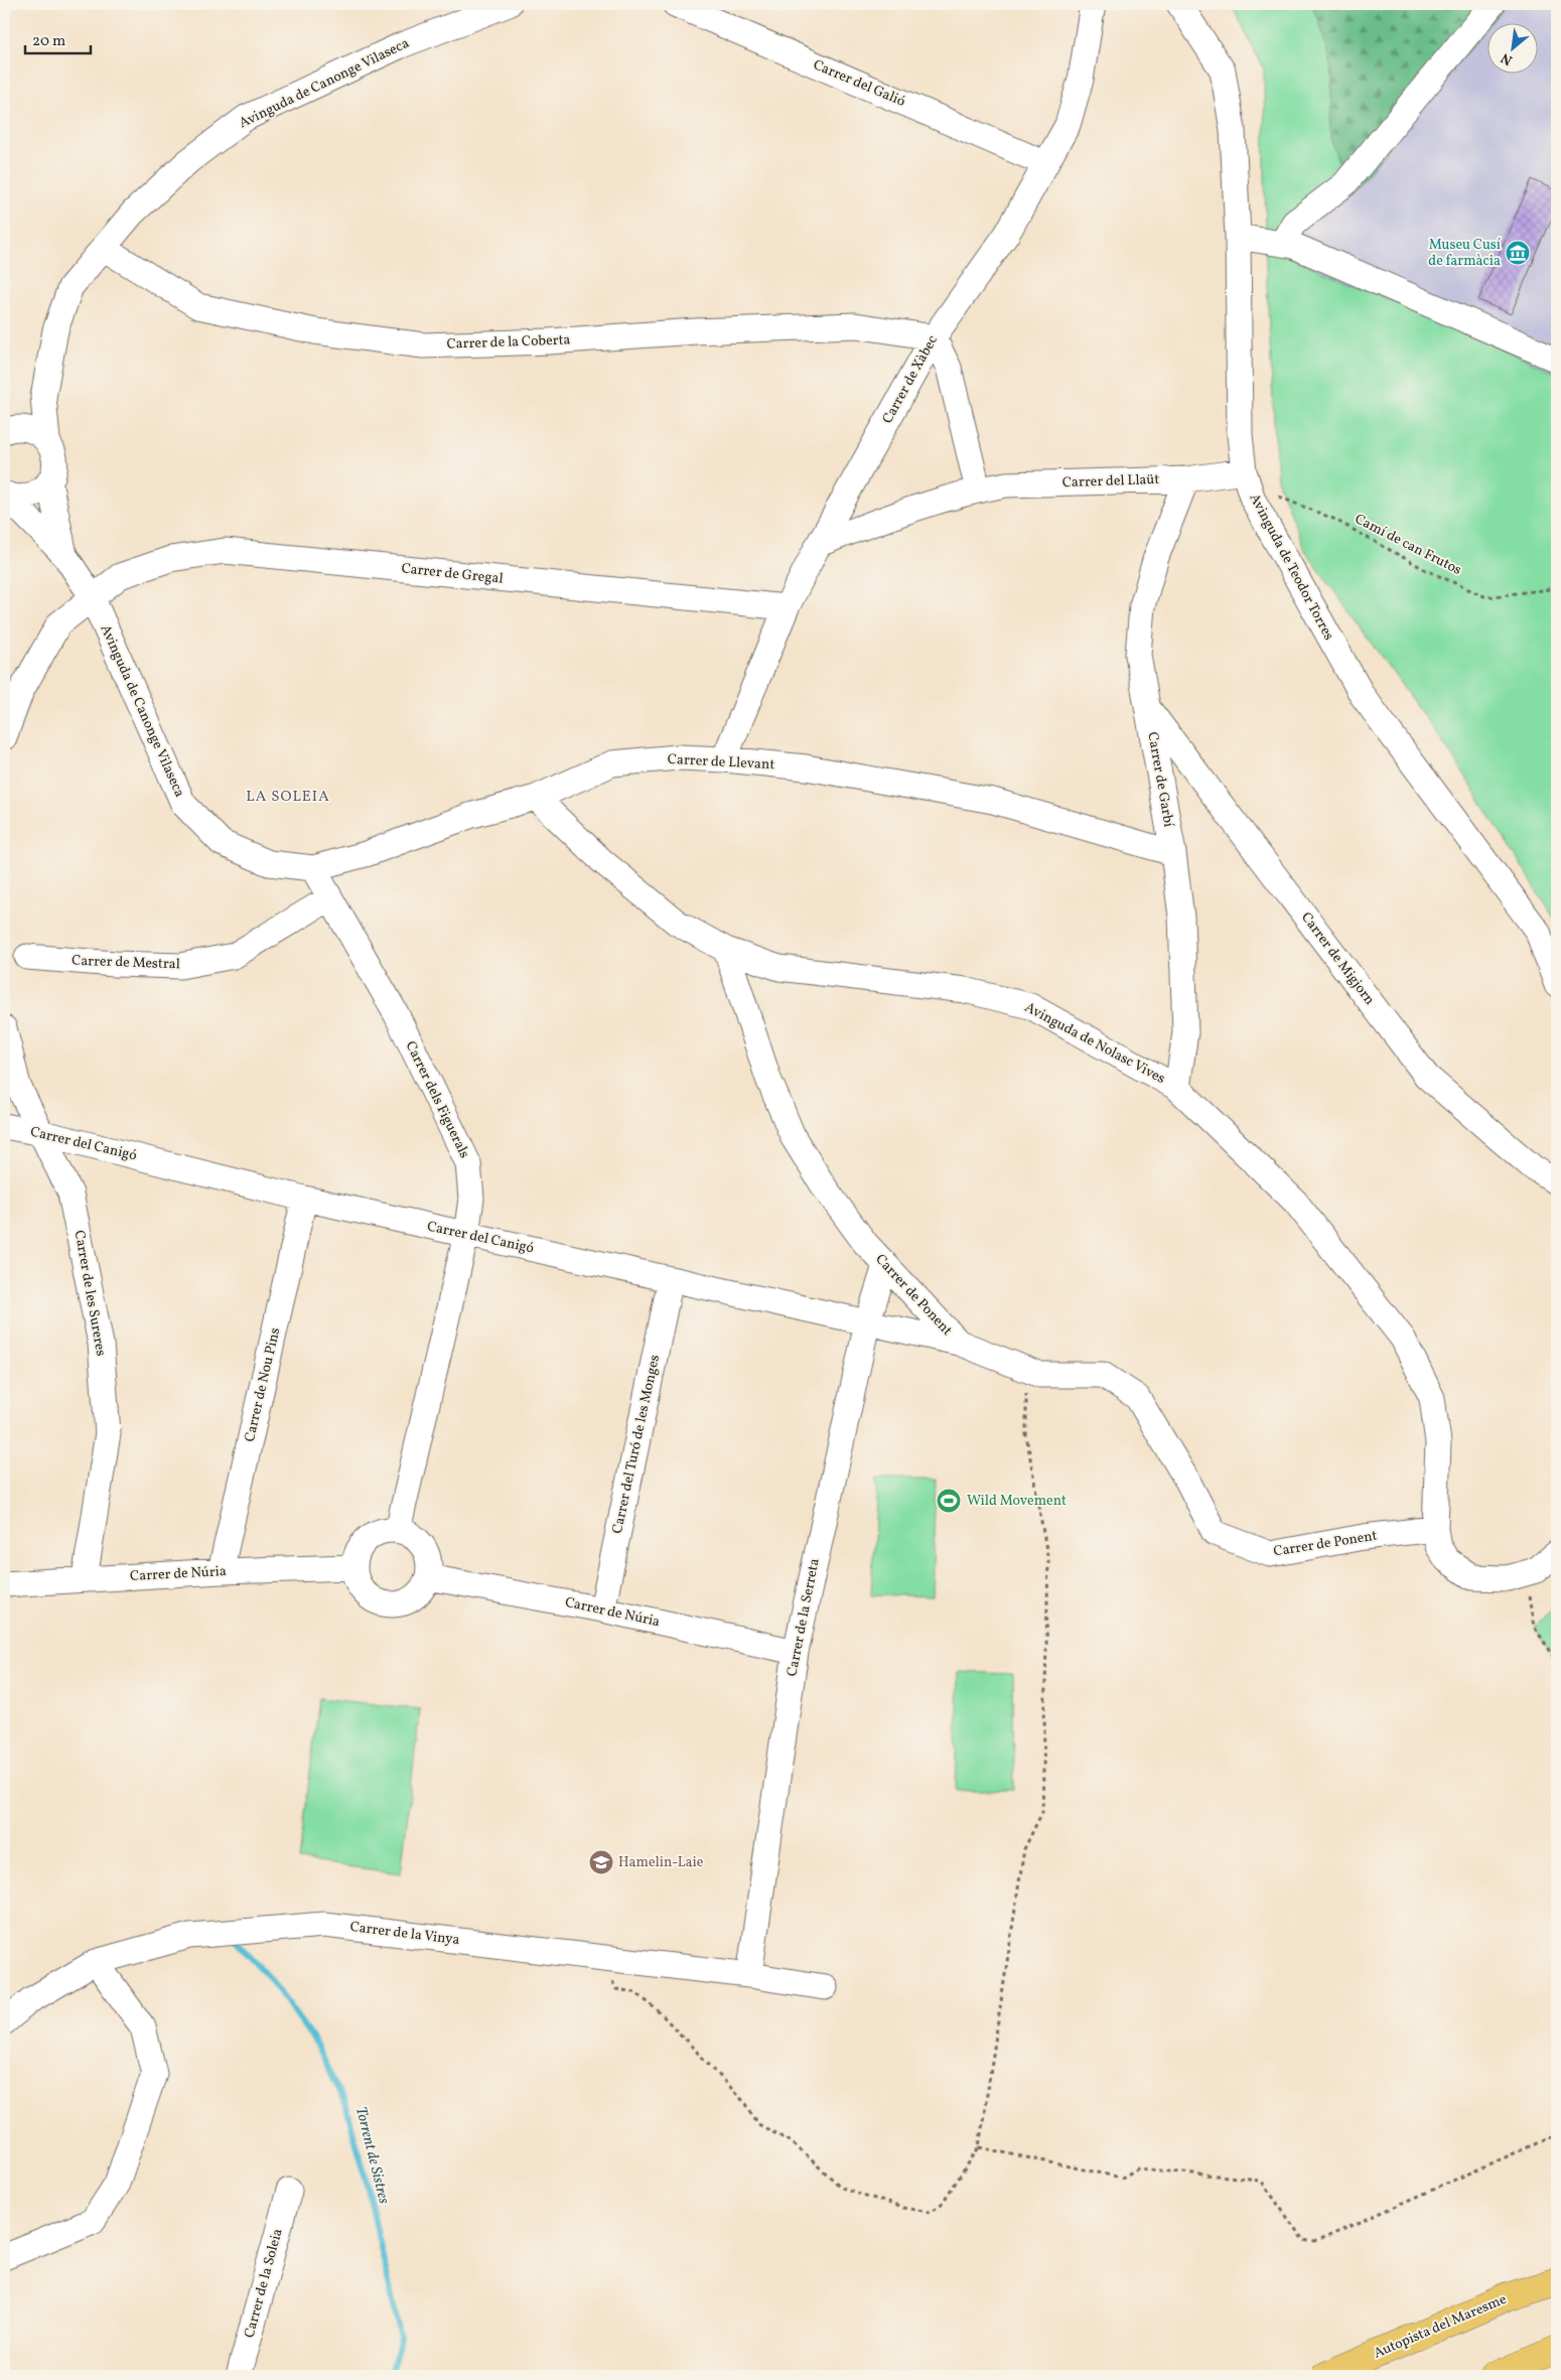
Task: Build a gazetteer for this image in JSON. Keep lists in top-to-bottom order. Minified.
{"streets":{"highway":["Autopista del Maresme"],"street":["Avinguda de Canonge Vilaseca","Carrer del Galió","Carrer de la Coberta","Carrer de Xàbec","Carrer del Llaüt","Avinguda de Teodor Torres","Carrer de Gregal","Carrer de Llevant","Carrer de Garbí","Carrer de Migjorn","Carrer de Mestral","Avinguda de Nolasc Vives","Carrer dels Figuerals","Carrer del Canigó","Carrer de les Sureres","Carrer de Ponent","Carrer de Nou Pins","Carrer del Turó de les Monges","Carrer de Núria","Carrer de la Serreta","Carrer de la Vinya","Carrer de la Soleia"],"path":["Camí de can Frutos"]},"crossings":[["Avinguda de Canonge Vilaseca","Carrer de la Coberta"],["Avinguda de Canonge Vilaseca","Carrer de Gregal"],["Avinguda de Canonge Vilaseca","Carrer de Llevant"],["Carrer del Galió","Carrer de Xàbec"],["Carrer de la Coberta","Carrer de Xàbec"],["Carrer de Xàbec","Carrer del Llaüt"],["Carrer de Xàbec","Carrer de Gregal"],["Carrer de Xàbec","Carrer de Llevant"],["Carrer del Llaüt","Avinguda de Teodor Torres"],["Carrer del Llaüt","Carrer de Garbí"],["Camí de can Frutos","Avinguda de Teodor Torres"],["Carrer de Llevant","Carrer de Garbí"],["Carrer de Llevant","Avinguda de Nolasc Vives"],["Carrer de Llevant","Carrer dels Figuerals"],["Carrer de Garbí","Carrer de Migjorn"],["Carrer de Garbí","Avinguda de Nolasc Vives"],["Carrer de Mestral","Carrer dels Figuerals"],["Avinguda de Nolasc Vives","Carrer de Ponent"],["Carrer dels Figuerals","Carrer del Canigó"],["Carrer dels Figuerals","Carrer de Núria"],["Carrer del Canigó","Carrer de les Sureres"],["Carrer del Canigó","Carrer de Ponent"],["Carrer del Canigó","Carrer de Nou Pins"],["Carrer del Canigó","Carrer del Turó de les Monges"],["Carrer del Canigó","Carrer de la Serreta"],["Carrer de les Sureres","Carrer de Núria"],["Carrer de Ponent","Carrer de la Serreta"],["Carrer de Nou Pins","Carrer de Núria"],["Carrer del Turó de les Monges","Carrer de Núria"],["Carrer de Núria","Carrer de la Serreta"],["Carrer de la Serreta","Carrer de la Vinya"]],"districts":["LA SOLEIA"],"water":["Torrent de Sistres"],"places":{"museum":["Museu Cusí de farmàcia"],"sports":["Wild Movement"],"school or university":["Hamelin-Laie"]},"scale_bar":"20 m","north":"bottom left"}
